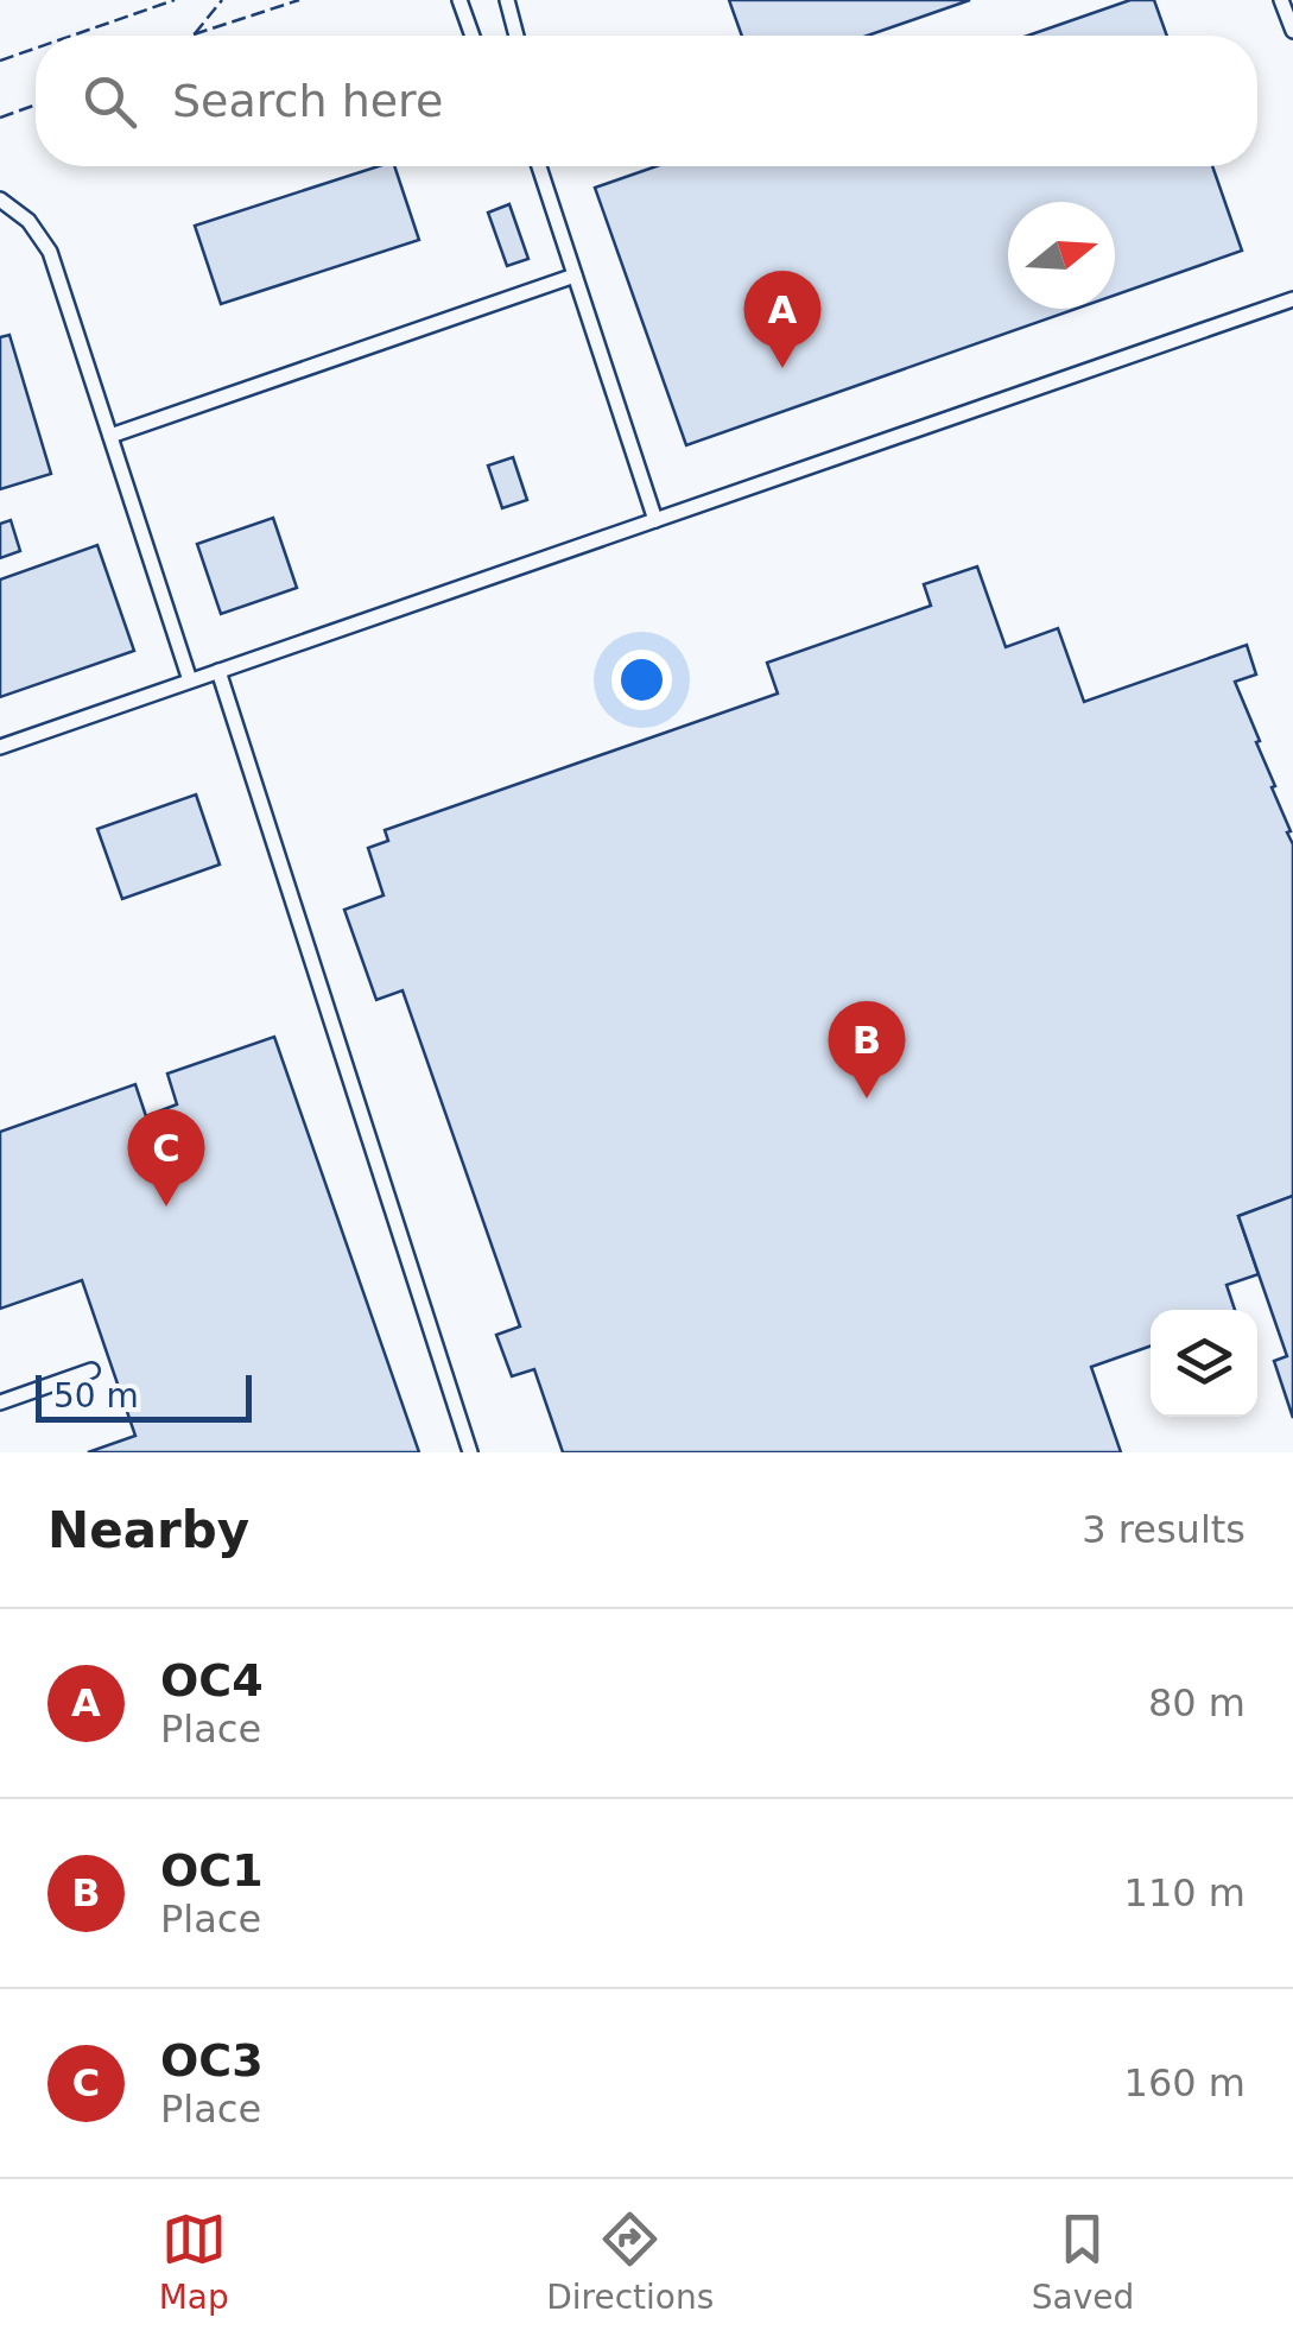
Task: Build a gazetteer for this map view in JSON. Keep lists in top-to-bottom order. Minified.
{"scale_bar":"50 m","north":"right","page":{"search":"Search here","pins":["A","B","C"],"scale":"50 m","heading":["Nearby","3 results"],"list":[{"mark":"A","name":"OC4","note":"Place","value":"80 m"},{"mark":"B","name":"OC1","note":"Place","value":"110 m"},{"mark":"C","name":"OC3","note":"Place","value":"160 m"}],"nav":["Map","Directions","Saved"]}}
